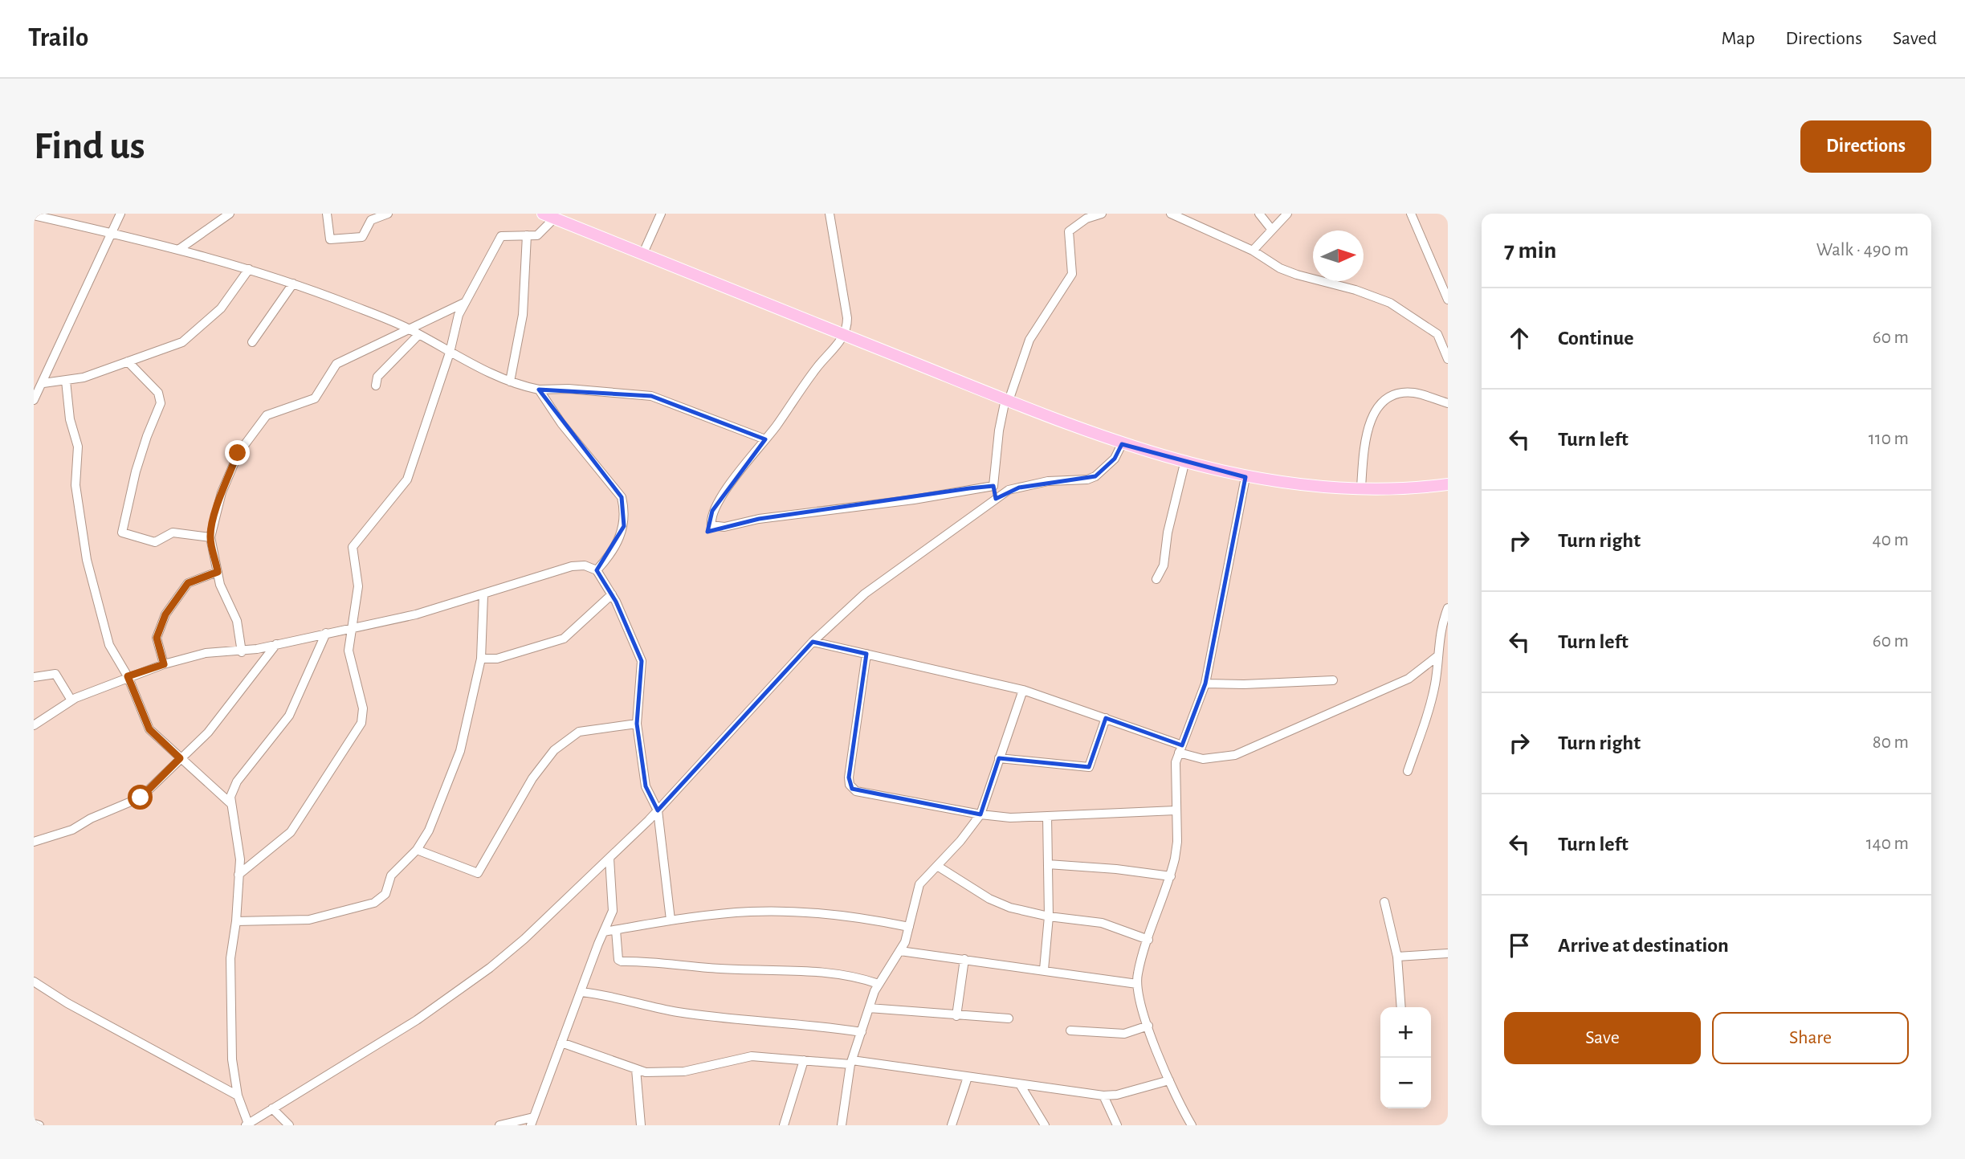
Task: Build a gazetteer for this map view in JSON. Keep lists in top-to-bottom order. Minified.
{"north":"right","page":{"header":"Trailo","nav":["Map","Directions","Saved"],"buttons":["Directions",["Save","Share"]],"title":"Find us","heading":["7 min","Walk · 490 m"],"list":[["Continue","60 m"],["Turn left","110 m"],["Turn right","40 m"],["Turn left","60 m"],["Turn right","80 m"],["Turn left","140 m"],"Arrive at destination"],"map_buttons":["+","−"]}}
